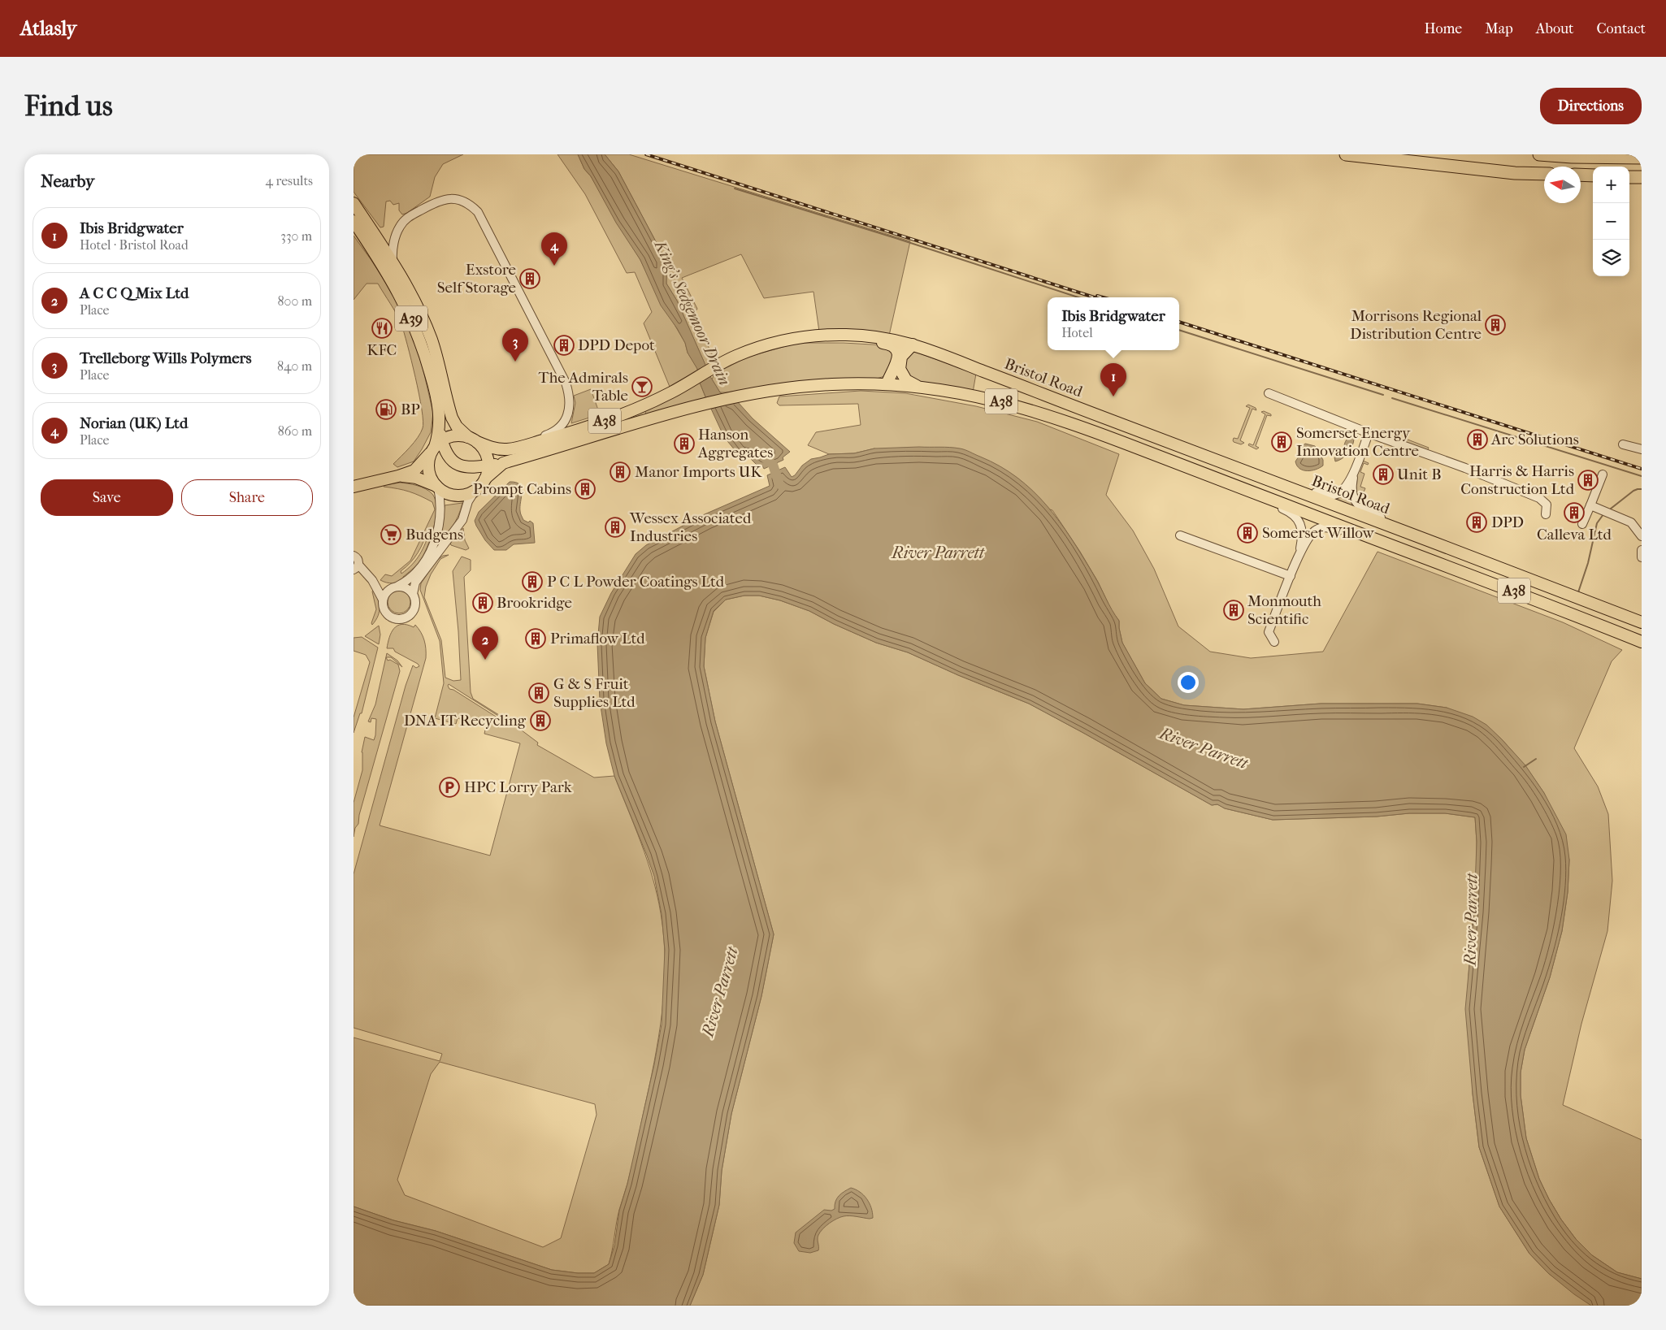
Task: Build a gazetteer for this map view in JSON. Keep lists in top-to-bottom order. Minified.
{"streets":{"main road":["A39","Bristol Road","A38"]},"crossings":[["A39","Bristol Road"],["A39","A38"],["Bristol Road","A38"]],"water":["King's Sedgemoor Drain","River Parrett"],"places":{"building":["Exstore Self Storage","Morrisons Regional Distribution Centre","DPD Depot","Arc Solutions","Somerset Energy Innovation Centre","Hanson Aggregates","Manor Imports UK","Unit B","Harris & Harris Construction Ltd","Prompt Cabins","Calleva Ltd","DPD","Wessex Associated Industries","Somerset Willow","P C L Powder Coatings Ltd","Brookridge","Monmouth Scientific","Primaflow Ltd","G & S Fruit Supplies Ltd","DNA IT Recycling"],"restaurant":["KFC"],"bar":["The Admirals Table"],"fuel station":["BP"],"supermarket":["Budgens"],"parking":["HPC Lorry Park"]},"north":"left","page":{"header":"Atlasly","nav":["Home","Map","About","Contact"],"buttons":["Directions",["Save","Share"]],"title":"Find us","heading":["Nearby","4 results"],"map_buttons":["+","−"],"list":[{"mark":"1","name":"Ibis Bridgwater","note":"Hotel · Bristol Road","value":"330 m"},{"mark":"2","name":"A C C Q Mix Ltd","note":"Place","value":"800 m"},{"mark":"3","name":"Trelleborg Wills Polymers","note":"Place","value":"840 m"},{"mark":"4","name":"Norian (UK) Ltd","note":"Place","value":"860 m"}],"pins":["4","3","1","2"],"popup":["Ibis Bridgwater","Hotel"]}}
